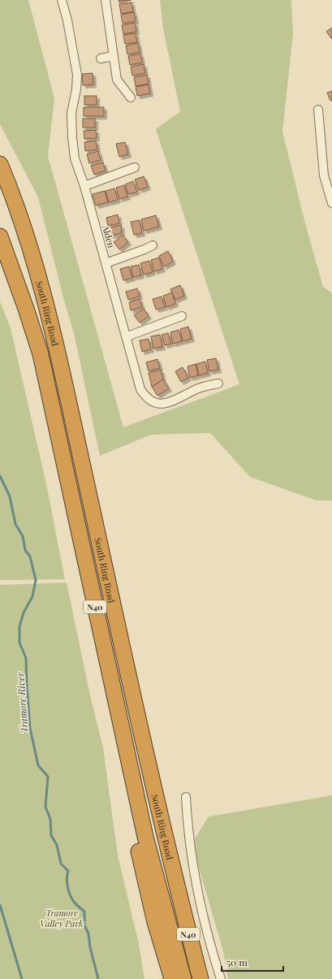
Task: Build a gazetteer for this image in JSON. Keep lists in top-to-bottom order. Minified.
{"streets":{"highway":["South Ring Road","N40"],"street":["Alden"]},"water":["Tramore River"],"parks":["Tramore Valley Park"],"scale_bar":"50 m"}
